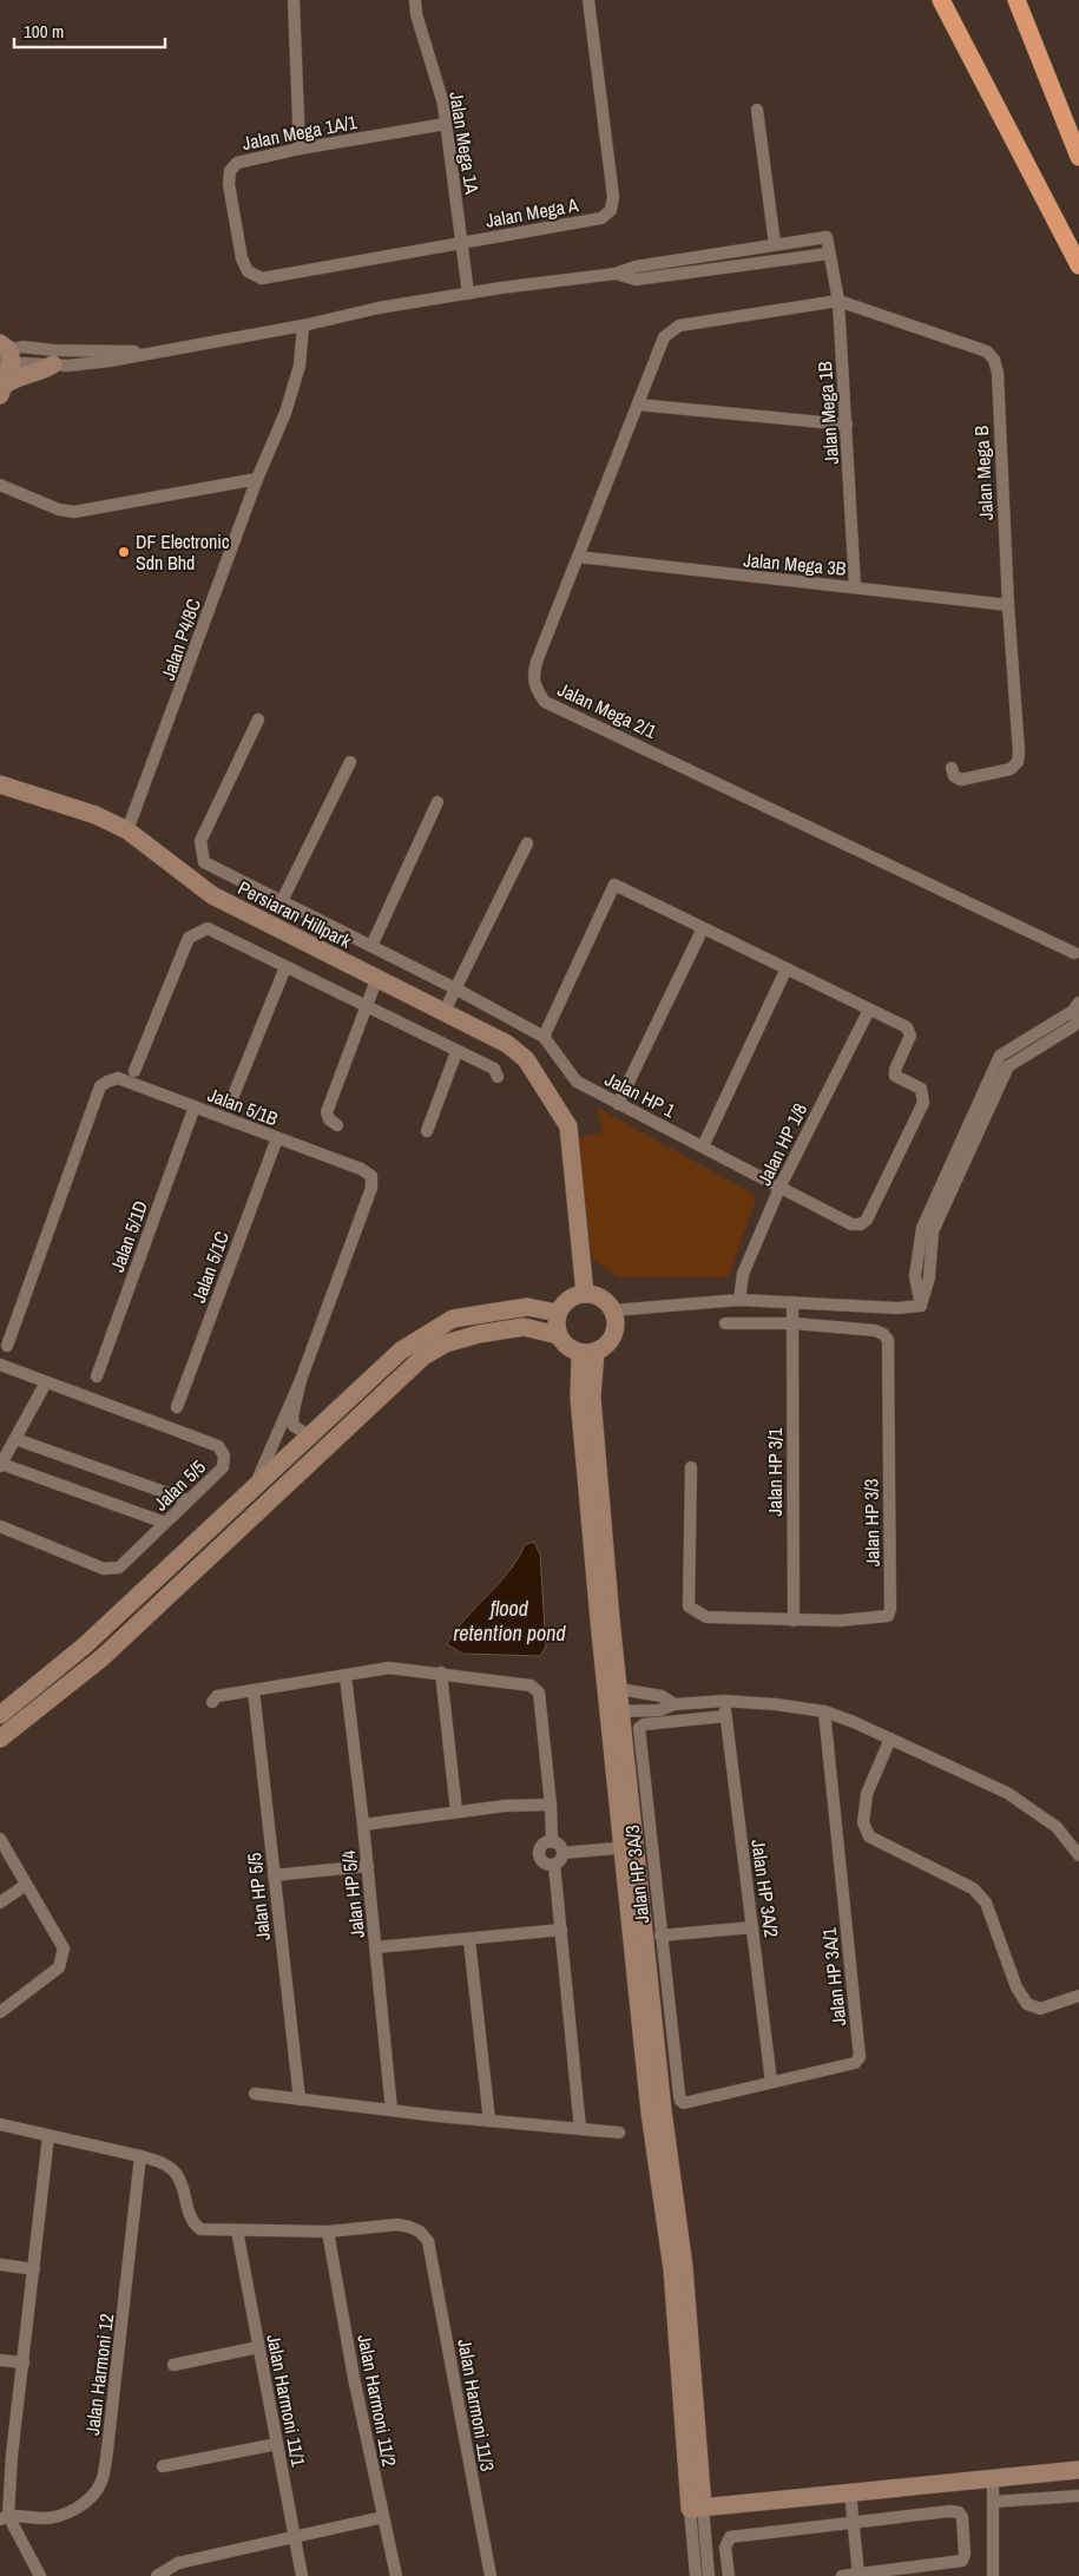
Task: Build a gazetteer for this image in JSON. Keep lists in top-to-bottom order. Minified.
{"streets":{"street":["Jalan Mega 1A/1","Jalan Mega 1A","Jalan Mega A","Jalan Mega 1B","Jalan Mega B","Jalan Mega 3B","Jalan P4/8C","Jalan Mega 2/1","Persiaran Hillpark","Jalan HP 1","Jalan 5/1B","Jalan HP 1/8","Jalan 5/1D","Jalan 5/1C","Jalan HP 3/1","Jalan 5/5","Jalan HP 3/3","Jalan HP 3A/3","Jalan HP 3A/2","Jalan HP 5/4","Jalan HP 5/5","Jalan HP 3A/1","Jalan Harmoni 12","Jalan Harmoni 11/1","Jalan Harmoni 11/2","Jalan Harmoni 11/3"]},"crossings":[["Jalan Mega 1A/1","Jalan Mega 1A"],["Jalan Mega 1A/1","Jalan Mega A"],["Jalan Mega 1A","Jalan Mega A"],["Jalan Mega 1B","Jalan Mega B"],["Jalan Mega 1B","Jalan Mega 3B"],["Jalan Mega 1B","Jalan Mega 2/1"],["Jalan Mega B","Jalan Mega 3B"],["Jalan Mega B","Jalan Mega 2/1"],["Jalan Mega 3B","Jalan Mega 2/1"],["Jalan P4/8C","Persiaran Hillpark"],["Jalan HP 1","Jalan HP 1/8"],["Jalan 5/1B","Jalan 5/1D"],["Jalan 5/1B","Jalan 5/1C"],["Jalan HP 3/1","Jalan HP 3/3"],["Jalan HP 3A/3","Jalan HP 3A/2"],["Jalan HP 3A/3","Jalan HP 3A/1"],["Jalan HP 3A/2","Jalan HP 3A/1"],["Jalan Harmoni 11/2","Jalan Harmoni 11/3"]],"water":["flood retention pond"],"places":["DF Electronic Sdn Bhd"],"scale_bar":"100 m"}
